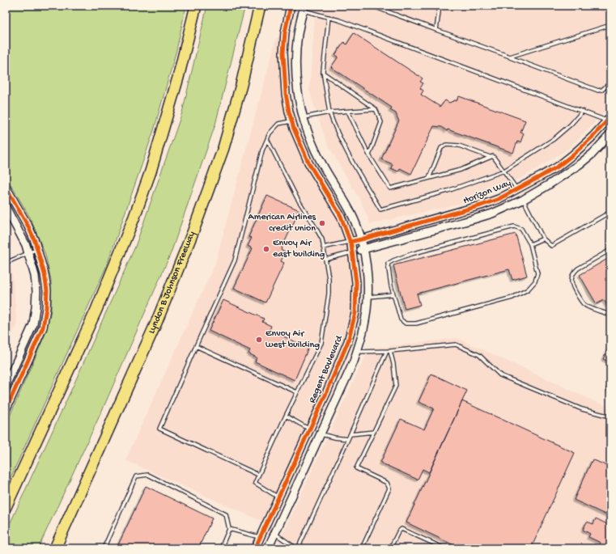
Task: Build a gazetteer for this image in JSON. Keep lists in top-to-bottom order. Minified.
{"streets":{"highway":["Lyndon B Johnson Freeway"],"street":["Horizon Way","Regent Boulevard"]},"crossings":[["Horizon Way","Regent Boulevard"]],"places":["American Airlines credit union","Envoy Air east building","Envoy Air west building"]}
